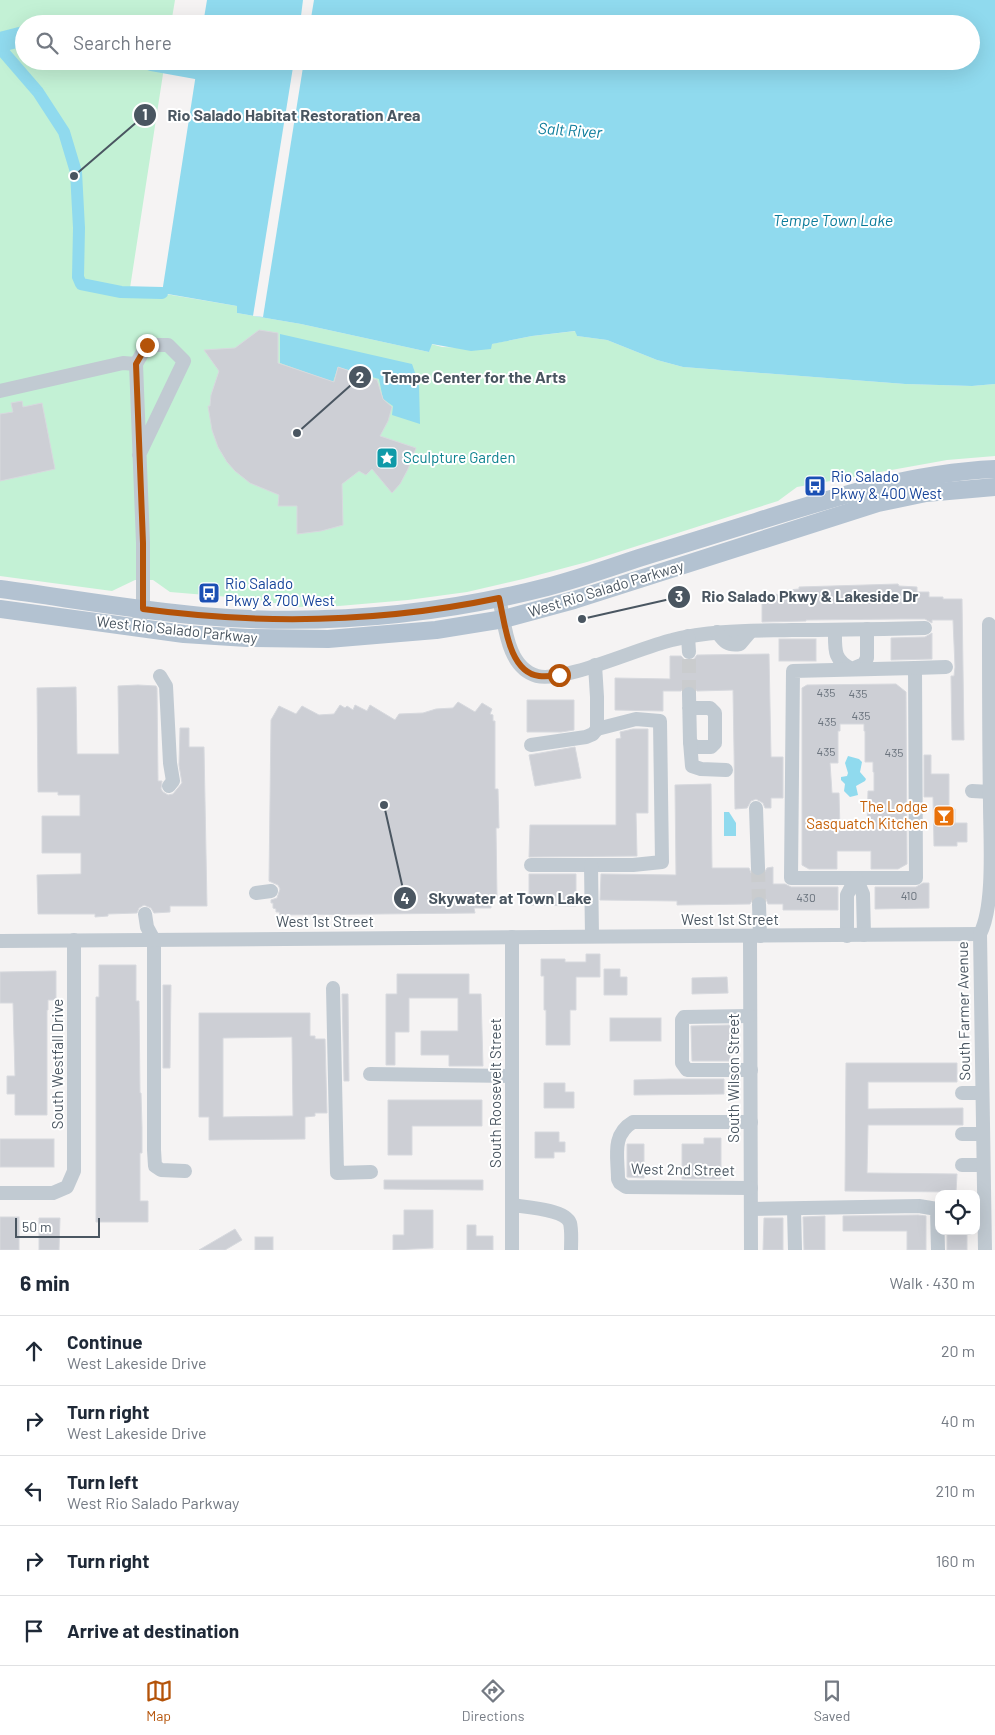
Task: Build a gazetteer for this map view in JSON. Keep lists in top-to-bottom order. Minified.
{"streets":{"main road":["West Rio Salado Parkway"],"street":["West 1st Street","South Farmer Avenue","South Westfall Drive","South Wilson Street","South Roosevelt Street","West 2nd Street"]},"crossings":[["West 1st Street","South Farmer Avenue"],["West 1st Street","South Westfall Drive"],["West 1st Street","South Wilson Street"],["West 1st Street","South Roosevelt Street"],["South Wilson Street","West 2nd Street"]],"water":["Salt River","Tempe Town Lake"],"places":{"other":["Rio Salado Habitat Restoration Area","Tempe Center for the Arts","Rio Salado Pkwy & Lakeside Dr","Skywater at Town Lake"],"place":["Sculpture Garden"],"bus stop":["Rio Salado Pkwy & 400 West","Rio Salado Pkwy & 700 West"],"bar":["The Lodge Sasquatch Kitchen"]},"house_numbers":["435","435","435","435","435","435","410","430"],"scale_bar":"50 m","page":{"search":"Search here","scale":"50 m","heading":["6 min","Walk · 430 m"],"list":[["Continue","West Lakeside Drive","20 m"],["Turn right","West Lakeside Drive","40 m"],["Turn left","West Rio Salado Parkway","210 m"],["Turn right","160 m"],"Arrive at destination"],"nav":["Map","Directions","Saved"]}}
